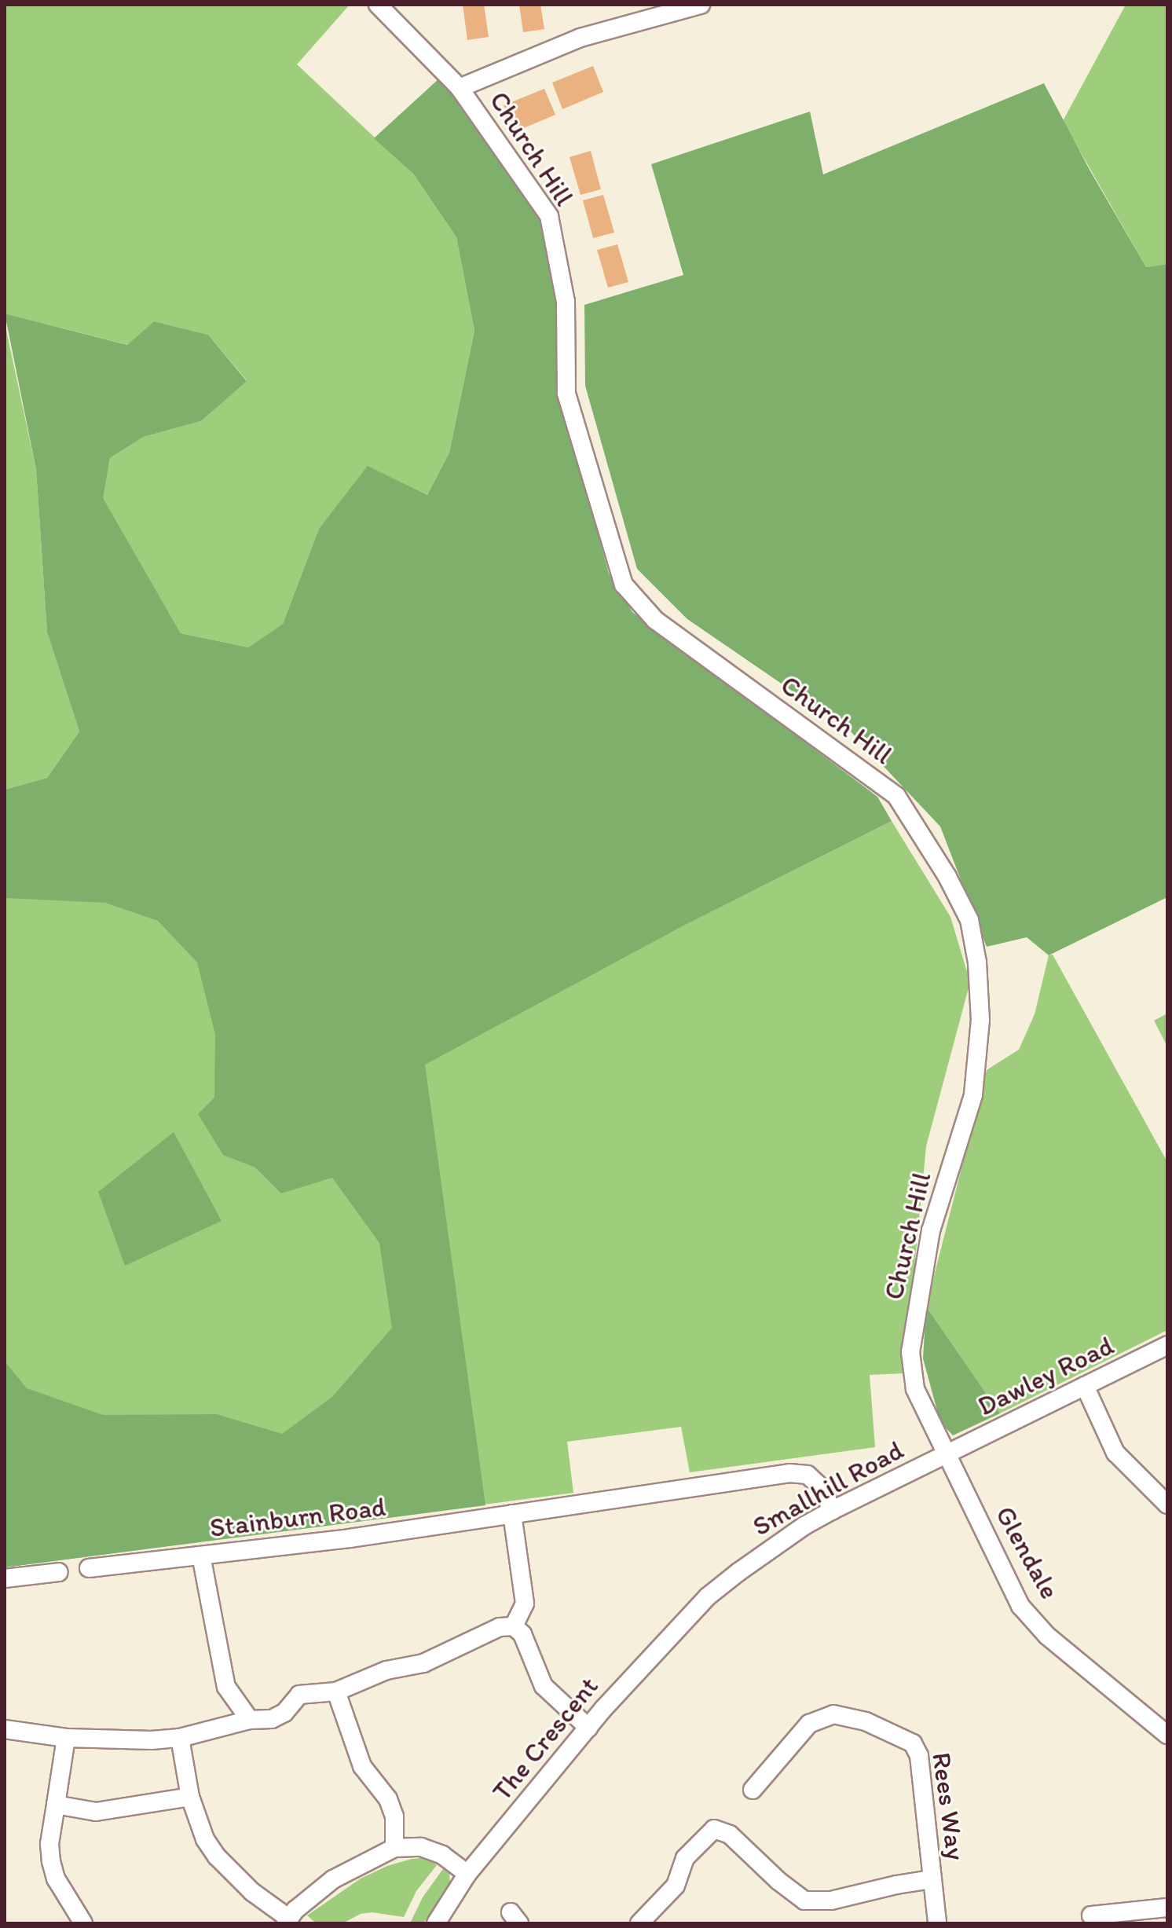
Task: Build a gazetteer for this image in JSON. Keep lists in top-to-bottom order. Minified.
{"streets":{"street":["Church Hill","Dawley Road","Smallhill Road","Stainburn Road","Glendale","The Crescent","Rees Way"]},"crossings":[["Church Hill","Dawley Road"],["Church Hill","Smallhill Road"],["Church Hill","Glendale"],["Dawley Road","Smallhill Road"],["Dawley Road","Glendale"],["Smallhill Road","Stainburn Road"],["Smallhill Road","Glendale"],["Smallhill Road","The Crescent"]]}
